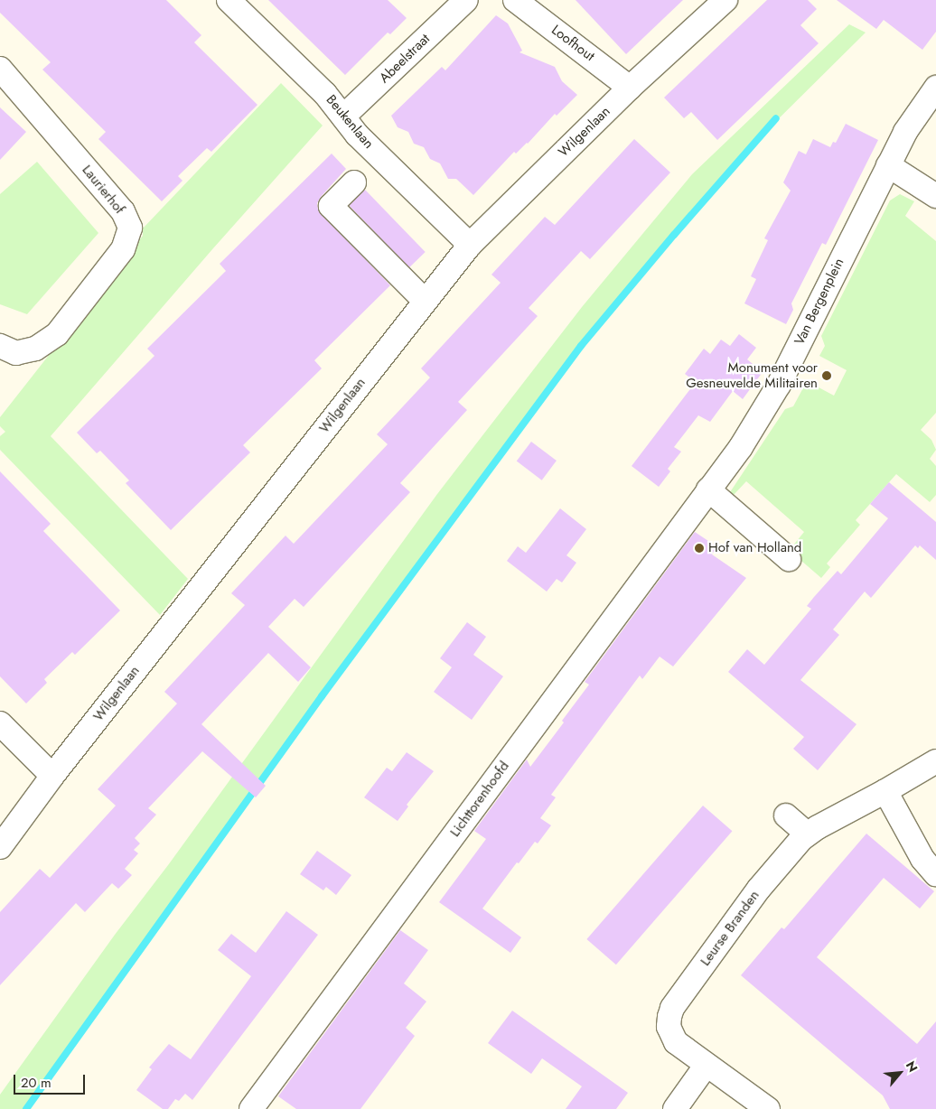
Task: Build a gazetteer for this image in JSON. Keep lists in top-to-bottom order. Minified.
{"streets":{"street":["Loofhout","Abeelstraat","Beukenlaan","Wilgenlaan","Laurierhof","Van Bergenplein","Lichttorenhoofd","Leurse Branden"]},"crossings":[["Loofhout","Wilgenlaan"],["Abeelstraat","Beukenlaan"],["Beukenlaan","Wilgenlaan"],["Van Bergenplein","Lichttorenhoofd"]],"places":["Monument voor Gesneuvelde Militairen","Hof van Holland"],"scale_bar":"20 m","north":"top right"}
